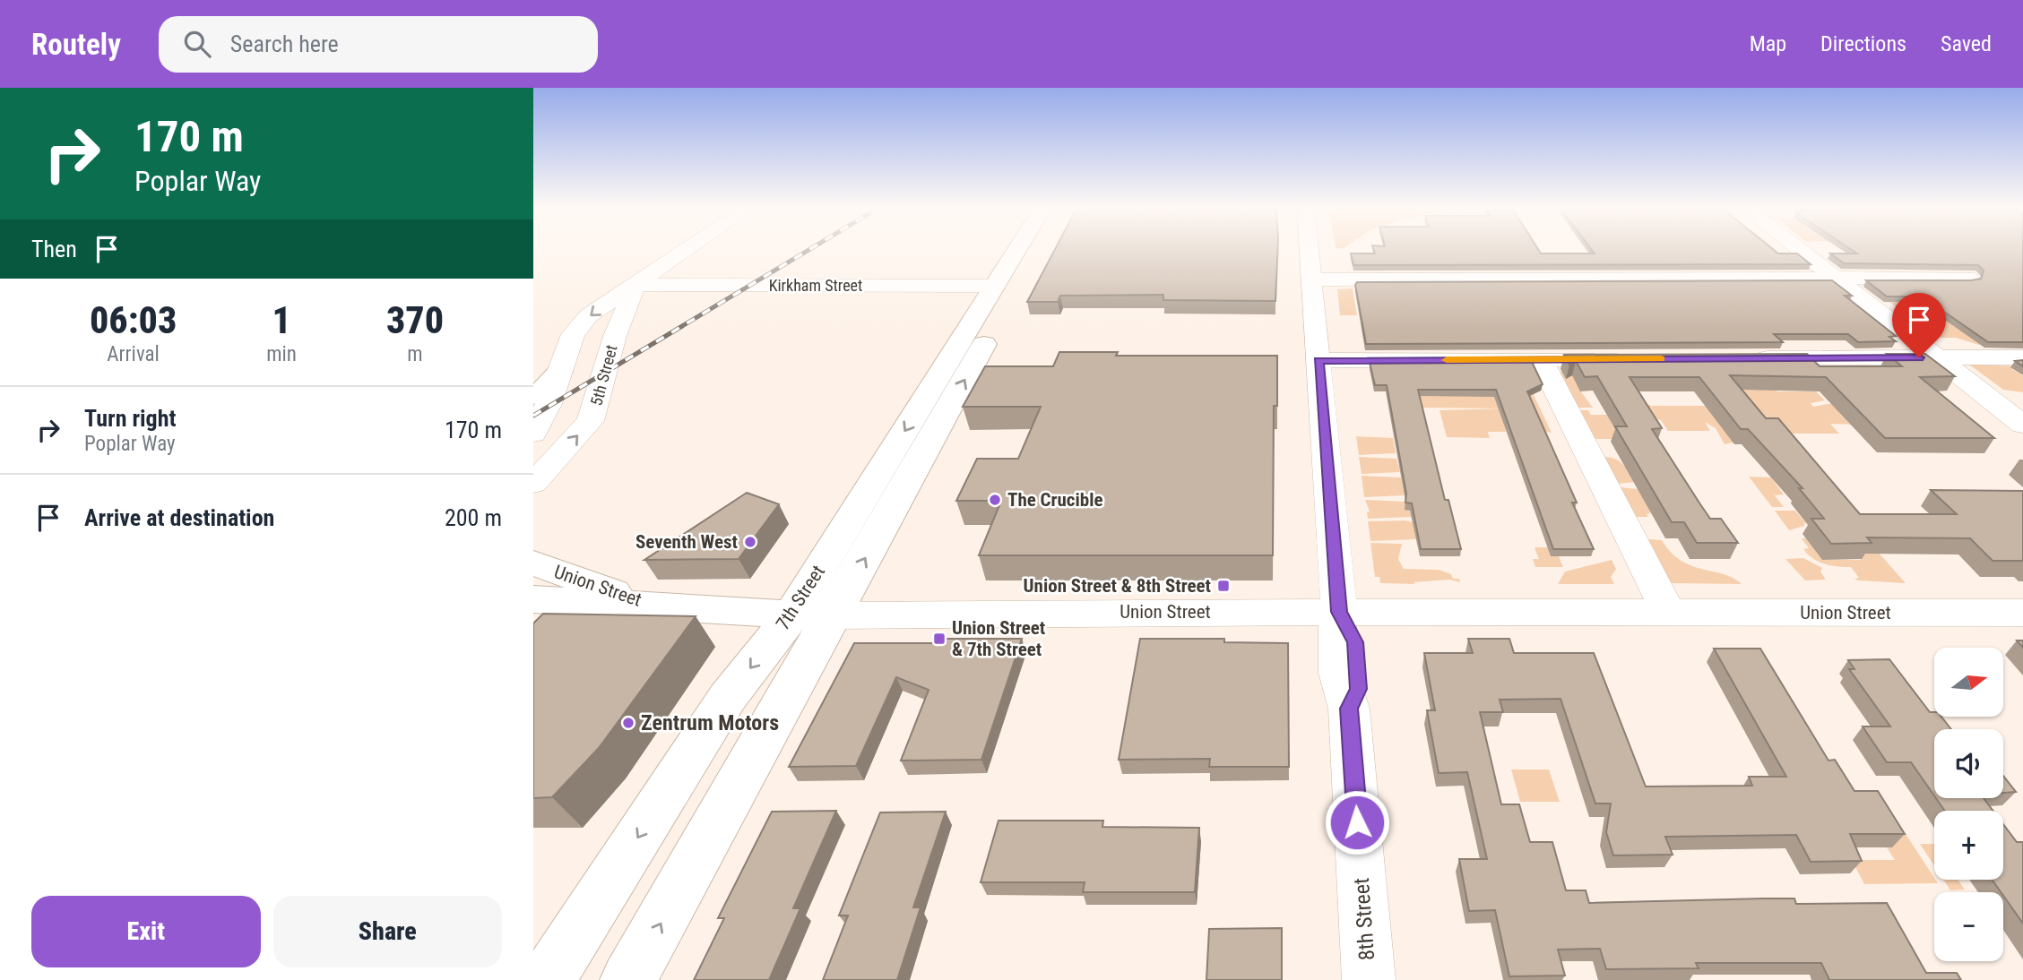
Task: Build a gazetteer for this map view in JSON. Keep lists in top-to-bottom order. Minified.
{"streets":{"main road":["Union Street","7th Street"],"street":["Kirkham Street","5th Street","8th Street"]},"crossings":[["Kirkham Street","5th Street"],["Kirkham Street","7th Street"],["Union Street","7th Street"],["Union Street","8th Street"]],"places":{"other":["The Crucible","Seventh West","Zentrum Motors"],"transit":["Union Street & 8th Street","Union Street & 7th Street"]},"north":"right","page":{"header":"Routely","search":"Search here","nav":["Map","Directions","Saved"],"turn":["170 m","Poplar Way"],"then":"Then","eta":["06:03","Arrival","1","min","370","m"],"list":[{"name":"Turn right","note":"Poplar Way","value":"170 m"},{"name":"Arrive at destination","value":"200 m"}],"map_buttons":["+","−"],"buttons":["Exit","Share"]}}
